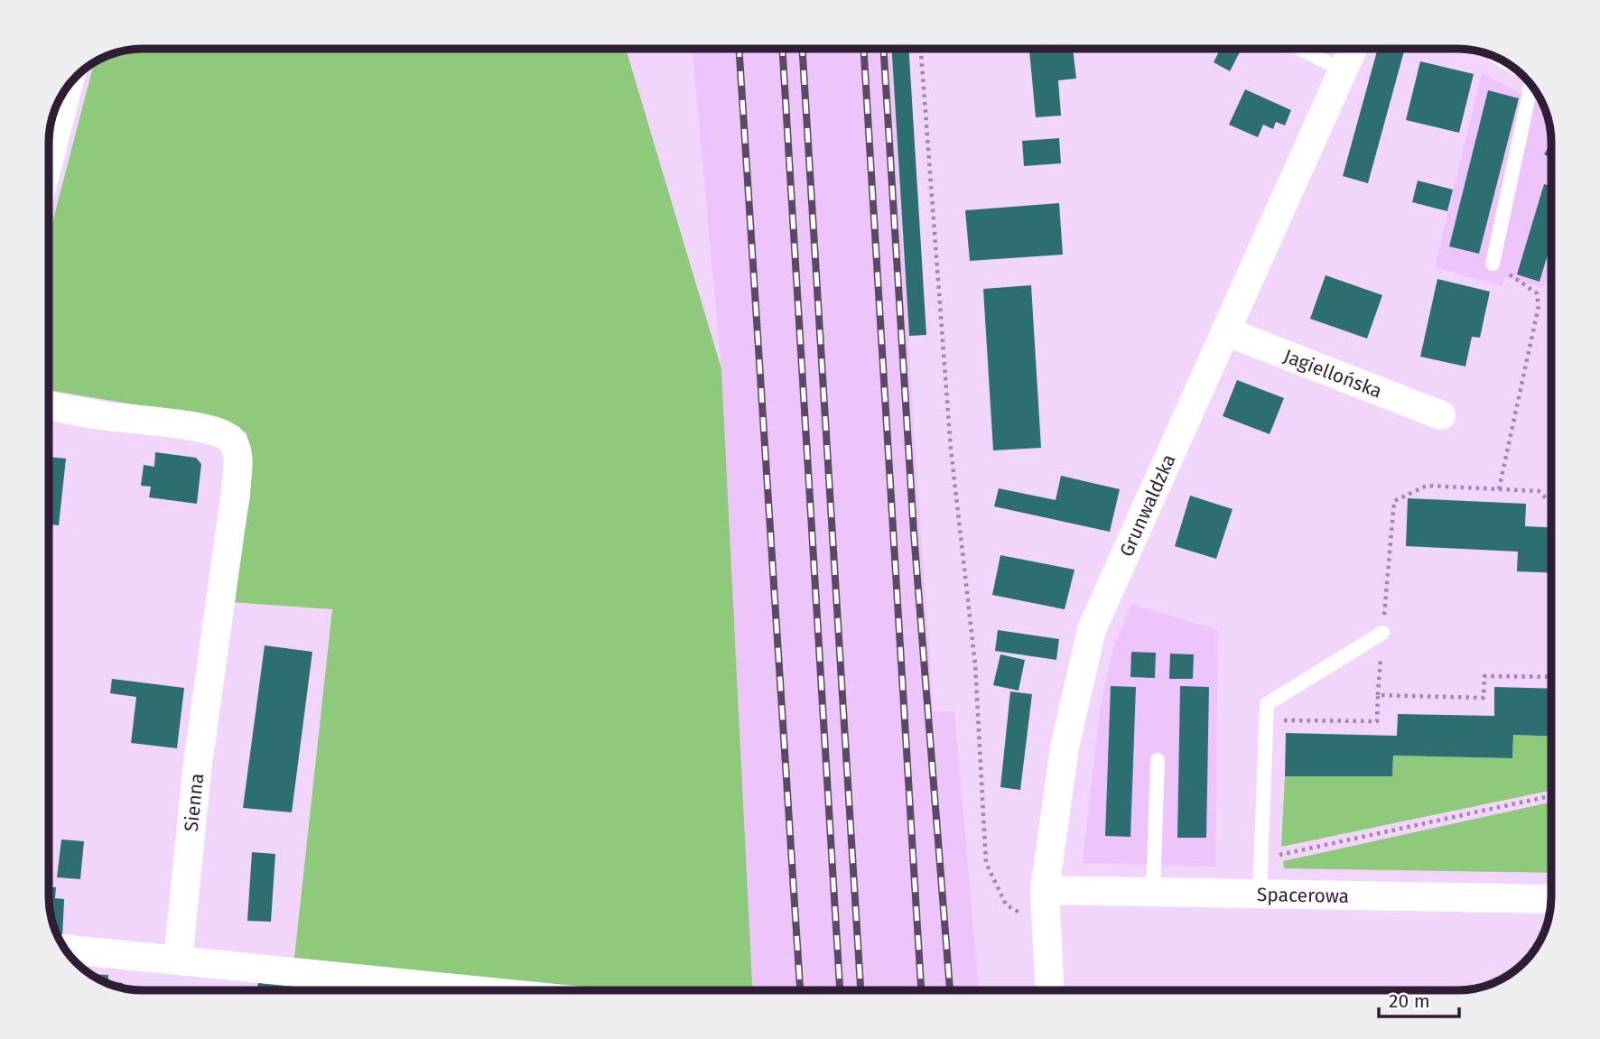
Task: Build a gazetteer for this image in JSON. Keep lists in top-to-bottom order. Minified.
{"streets":{"street":["Jagiellońska","Grunwaldzka","Sienna","Spacerowa"]},"crossings":[["Jagiellońska","Grunwaldzka"],["Grunwaldzka","Spacerowa"]],"scale_bar":"20 m"}
